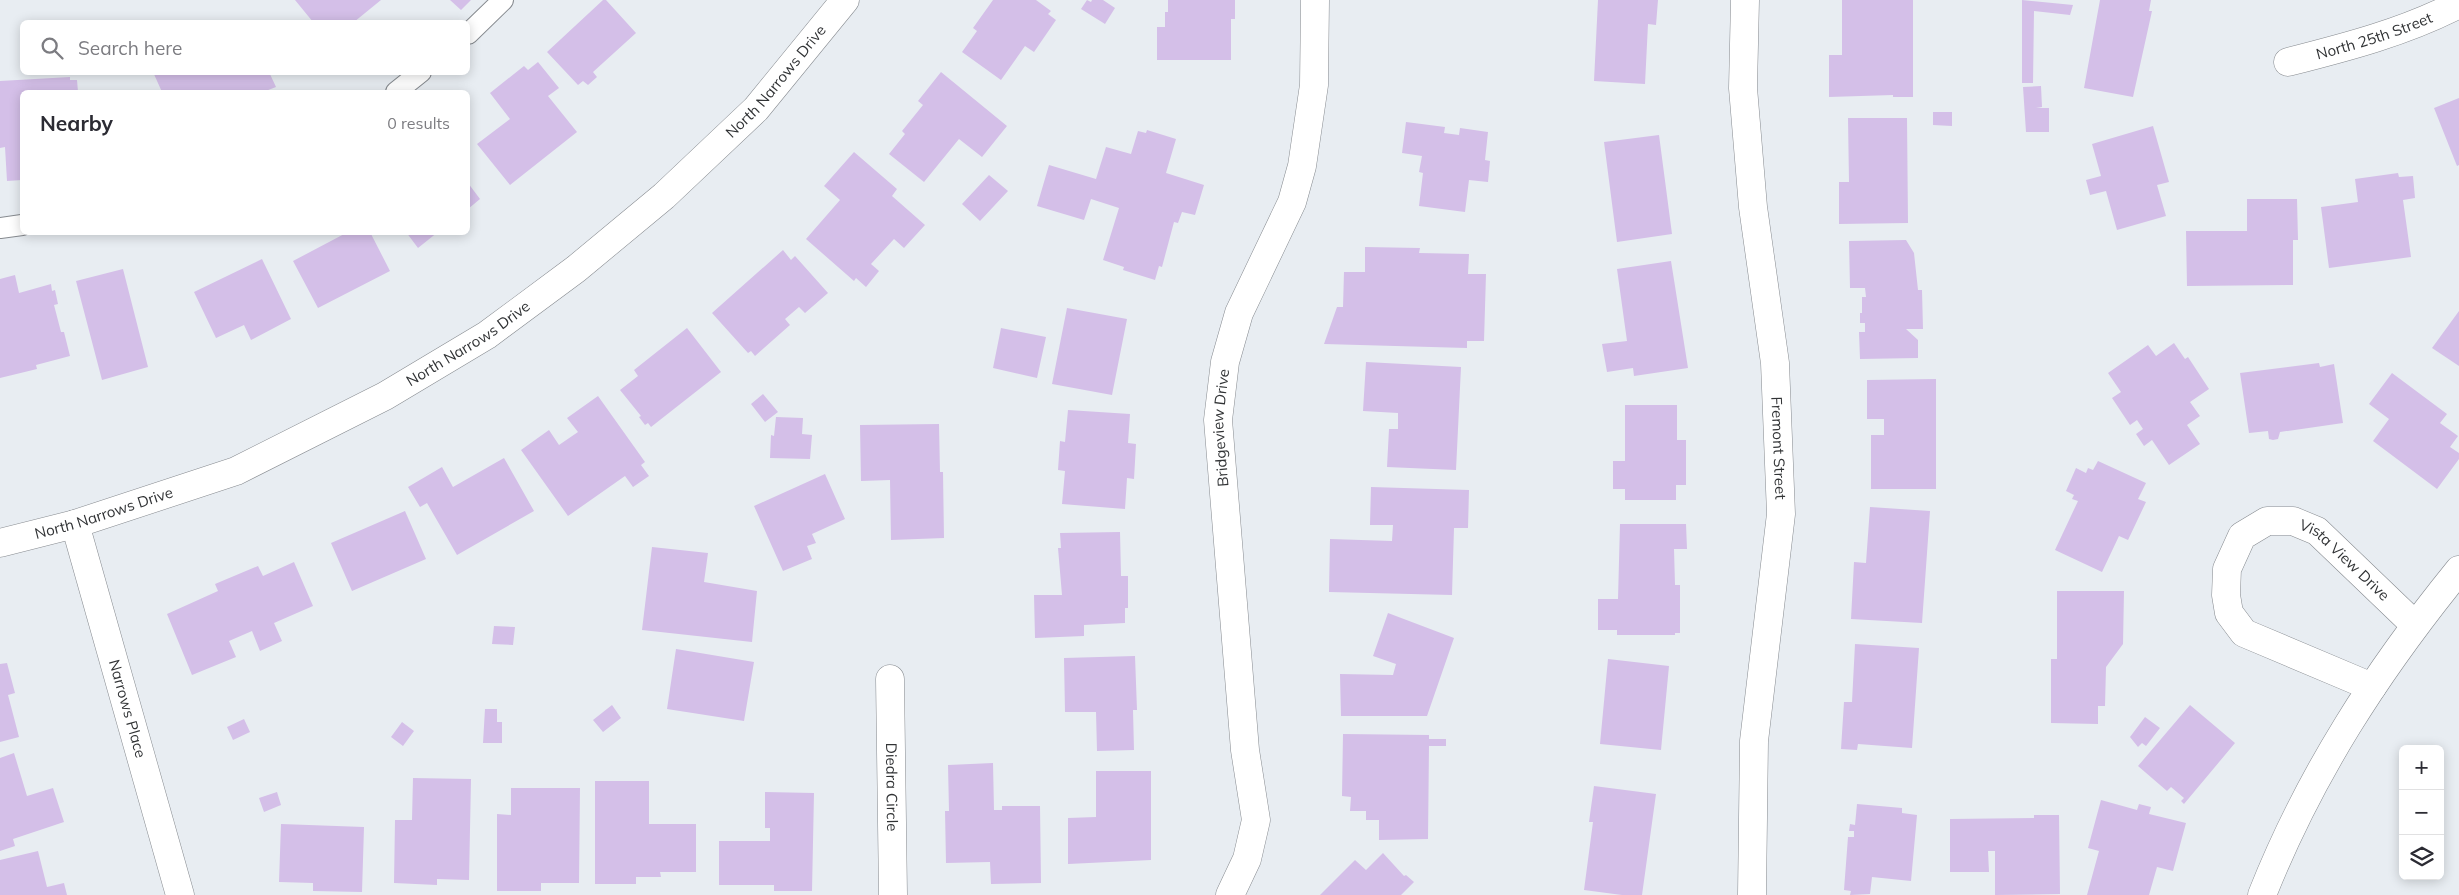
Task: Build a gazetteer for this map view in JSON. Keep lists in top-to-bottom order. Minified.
{"streets":{"street":["North 25th Street","North Narrows Drive","Bridgeview Drive","Fremont Street","Vista View Drive","Narrows Place","Diedra Circle"]},"crossings":[["North Narrows Drive","Narrows Place"]],"page":{"search":"Search here","heading":["Nearby","0 results"],"map_buttons":["+","−"]}}
